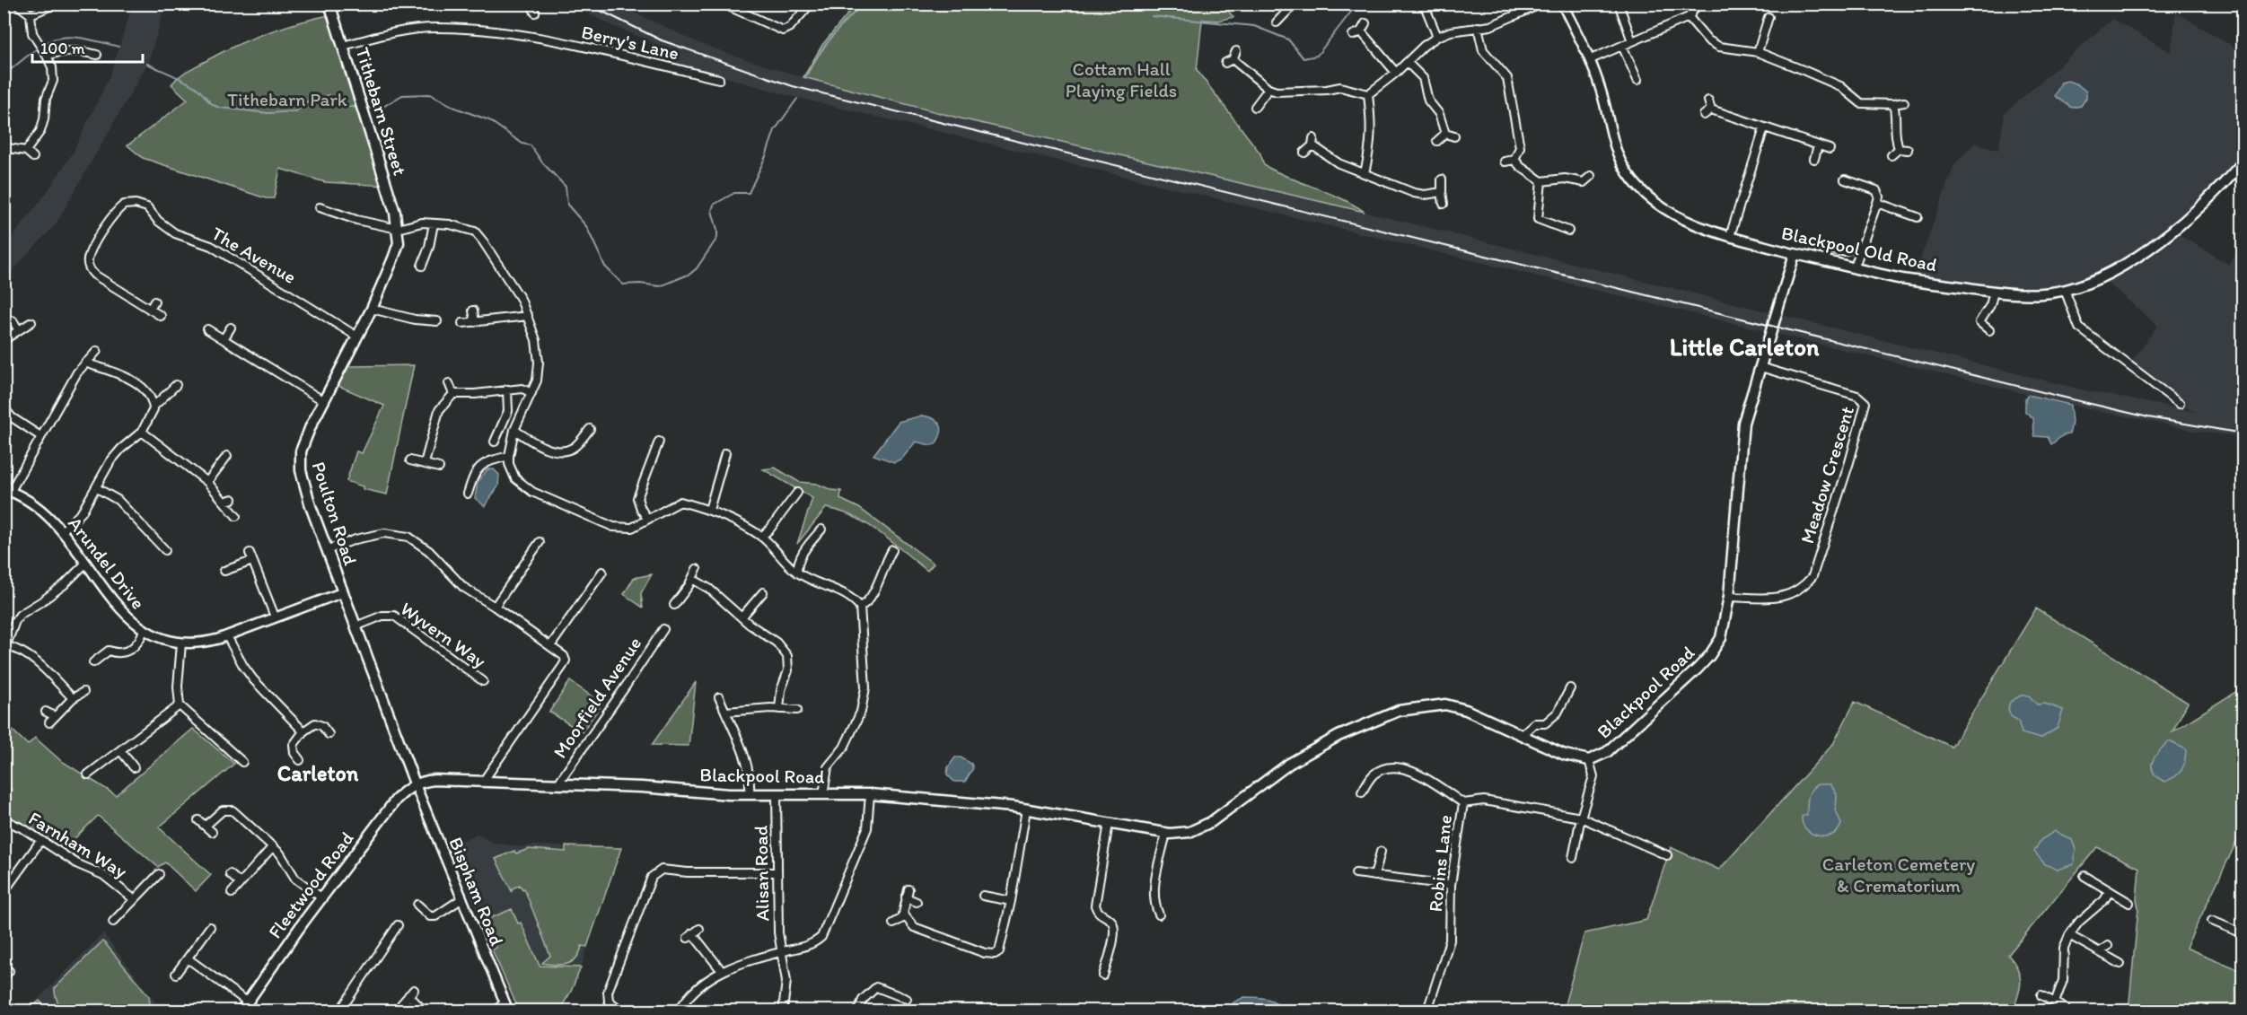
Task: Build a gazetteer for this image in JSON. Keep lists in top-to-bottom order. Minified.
{"streets":{"main road":["Tithebarn Street","Blackpool Old Road","Poulton Road","Blackpool Road","Fleetwood Road"],"street":["Berry's Lane","The Avenue","Meadow Crescent","Arundel Drive","Wyvern Way","Moorfield Avenue","Farnham Way","Robins Lane","Alisan Road","Bispham Road"]},"crossings":[["Berry's Lane","Tithebarn Street"],["Tithebarn Street","Poulton Road"],["Blackpool Old Road","Blackpool Road"],["The Avenue","Poulton Road"],["Meadow Crescent","Blackpool Road"],["Poulton Road","Arundel Drive"],["Poulton Road","Wyvern Way"],["Poulton Road","Blackpool Road"],["Poulton Road","Fleetwood Road"],["Poulton Road","Bispham Road"],["Blackpool Road","Moorfield Avenue"],["Blackpool Road","Alisan Road"],["Blackpool Road","Fleetwood Road"],["Blackpool Road","Bispham Road"],["Fleetwood Road","Bispham Road"]],"districts":["Little Carleton","Carleton"],"parks":["Cottam Hall Playing Fields","Tithebarn Park","Carleton Cemetery & Crematorium"],"scale_bar":"100 m"}
